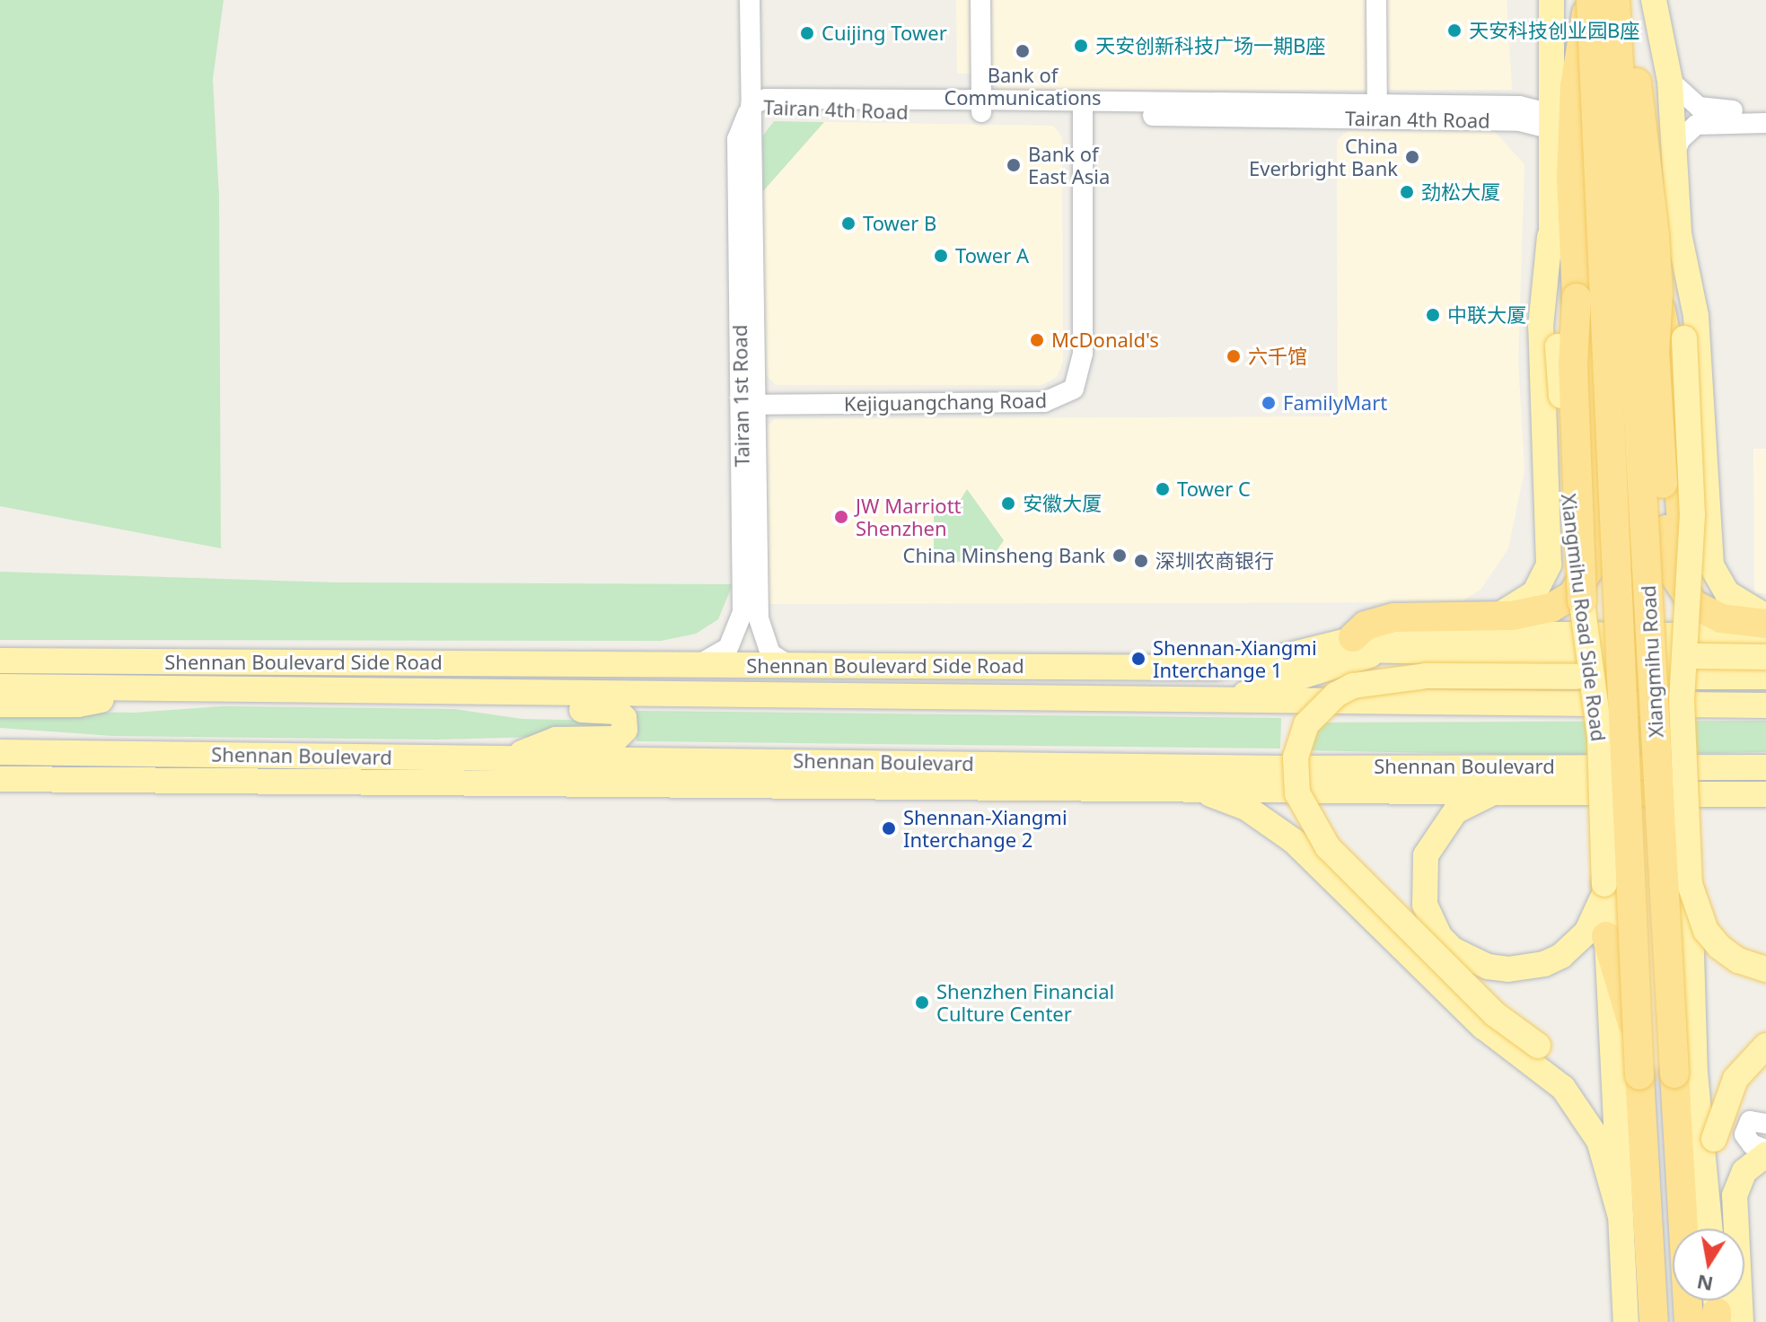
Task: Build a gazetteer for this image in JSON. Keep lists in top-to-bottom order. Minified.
{"streets":{"highway":["Xiangmihu Road"],"main road":["Xiangmihu Road Side Road","Shennan Boulevard Side Road","Shennan Boulevard"],"street":["Tairan 4th Road","Tairan 1st Road","Kejiguangchang Road"]},"crossings":[["Tairan 4th Road","Tairan 1st Road"],["Tairan 4th Road","Kejiguangchang Road"],["Tairan 4th Road","Xiangmihu Road Side Road"],["Tairan 1st Road","Kejiguangchang Road"],["Tairan 1st Road","Shennan Boulevard Side Road"],["Xiangmihu Road Side Road","Xiangmihu Road"]],"places":["天安科技创业园B座","Cuijing Tower","天安创新科技广场一期B座","Bank of Communications","China Everbright Bank","Bank of East Asia","劲松大厦","Tower B","Tower A","中联大厦","McDonald's","六千馆","FamilyMart","Tower C","安徽大厦","JW Marriott Shenzhen","China Minsheng Bank","深圳农商银行","Shennan-Xiangmi Interchange 1","Shennan-Xiangmi Interchange 2","Shenzhen Financial Culture Center"],"north":"bottom"}
